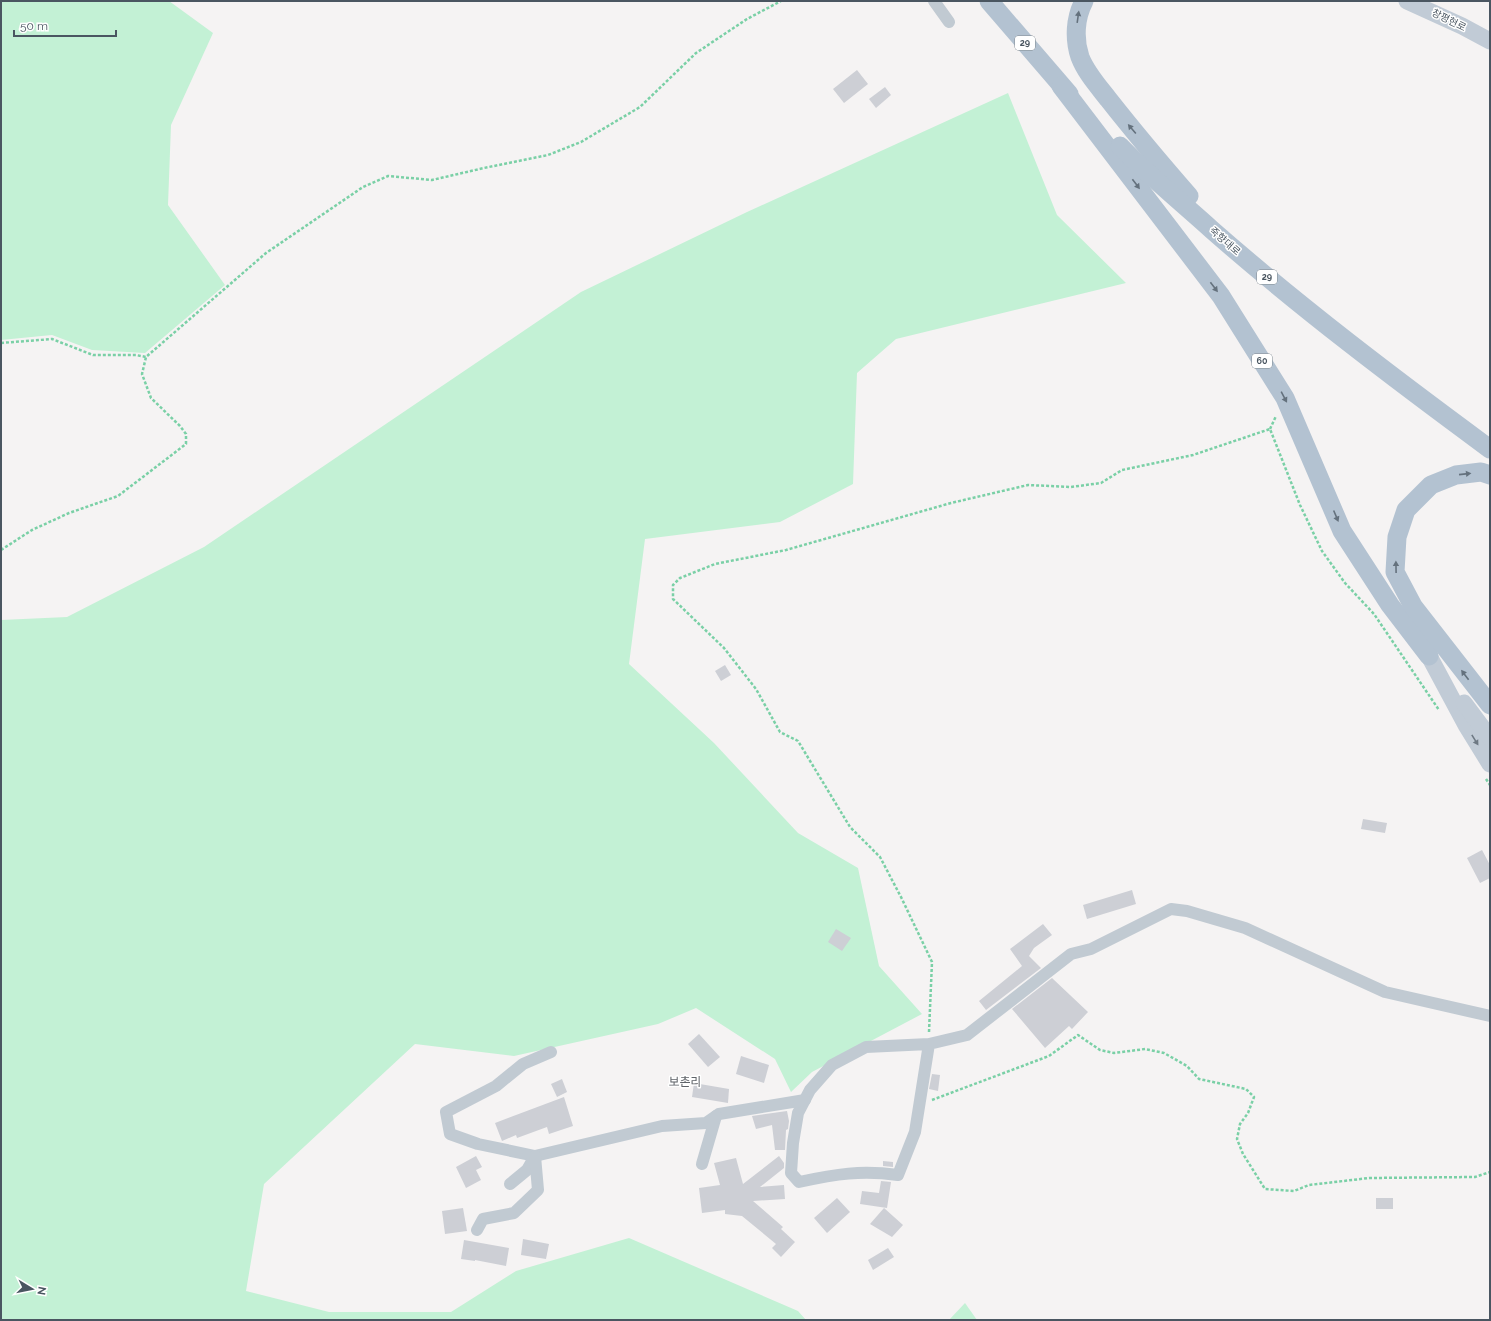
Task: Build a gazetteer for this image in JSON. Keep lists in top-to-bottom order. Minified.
{"streets":{"main road":["창평현로","29","죽향대로","60"]},"crossings":[["죽향대로","60"]],"districts":["보촌리"],"scale_bar":"50 m","north":"right"}
